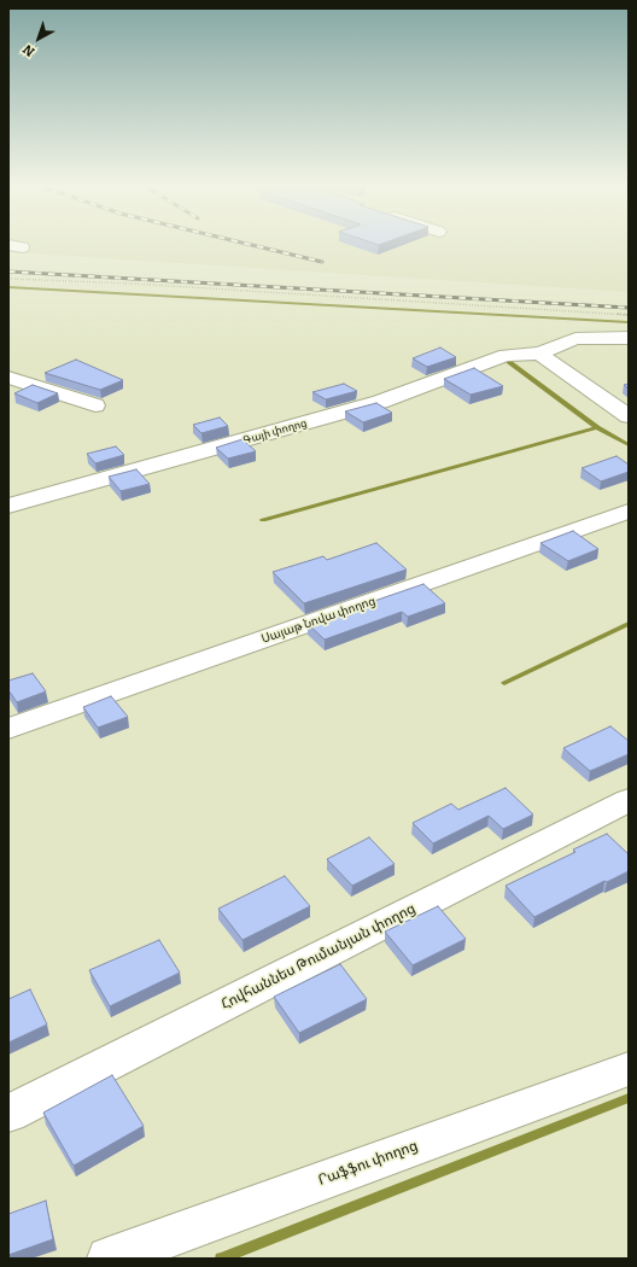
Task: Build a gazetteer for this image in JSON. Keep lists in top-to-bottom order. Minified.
{"streets":{"street":["Գայի փողոց","Սայաթ Նովա փողոց","Հովհաննես Թումանյան փողոց","Րաֆֆու փողոց"]},"north":"bottom left"}
